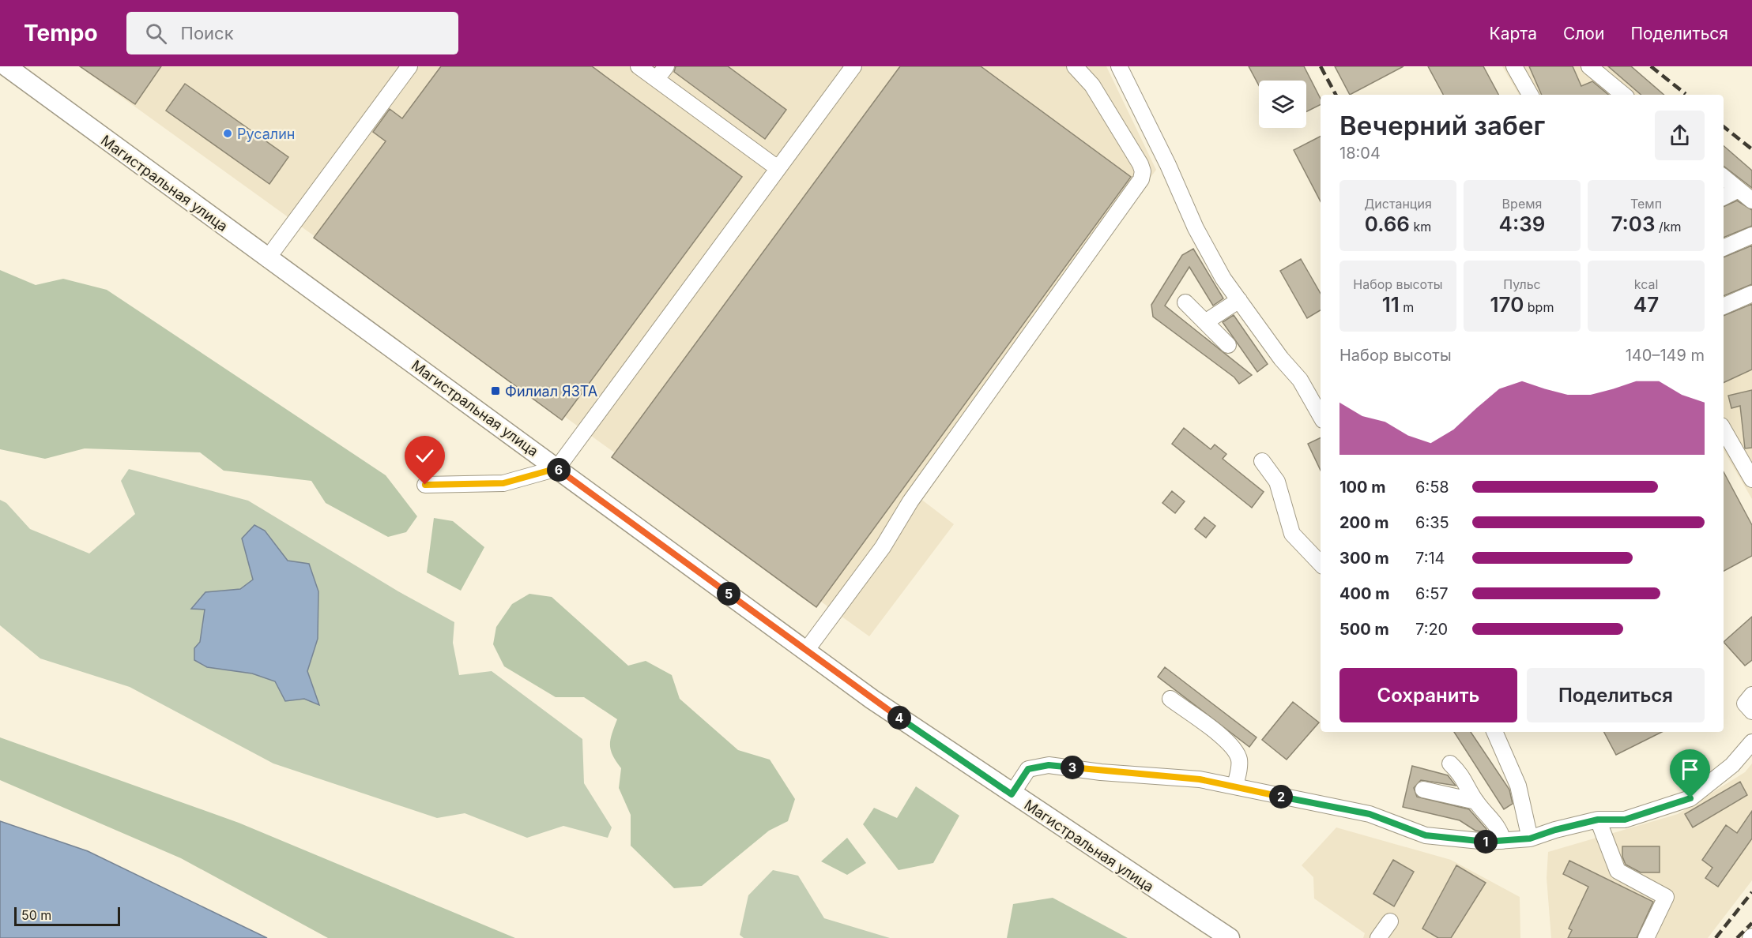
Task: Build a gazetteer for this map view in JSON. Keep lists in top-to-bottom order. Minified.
{"streets":{"main road":["Магистральная улица"]},"places":{"other":["Русалин"],"transit":["Филиал ЯЗТА"]},"scale_bar":"50 m","page":{"header":"Tempo","search":"Поиск","nav":["Карта","Слои","Поделиться"],"heading":["Вечерний забег","18:04"],"stats":[["Дистанция","0.66 km"],["Время","4:39"],["Темп","7:03 /km"],["Набор высоты","11 m"],["Пульс","170 bpm"],["kcal","47"]],"chart":["Набор высоты","140–149 m"],"pins":["6","5","4","3","2","1"],"list":[{"name":"100 m","note":"6:58"},{"name":"200 m","note":"6:35"},{"name":"300 m","note":"7:14"},{"name":"400 m","note":"6:57"},{"name":"500 m","note":"7:20"}],"buttons":["Сохранить","Поделиться"],"scale":"50 m"}}
